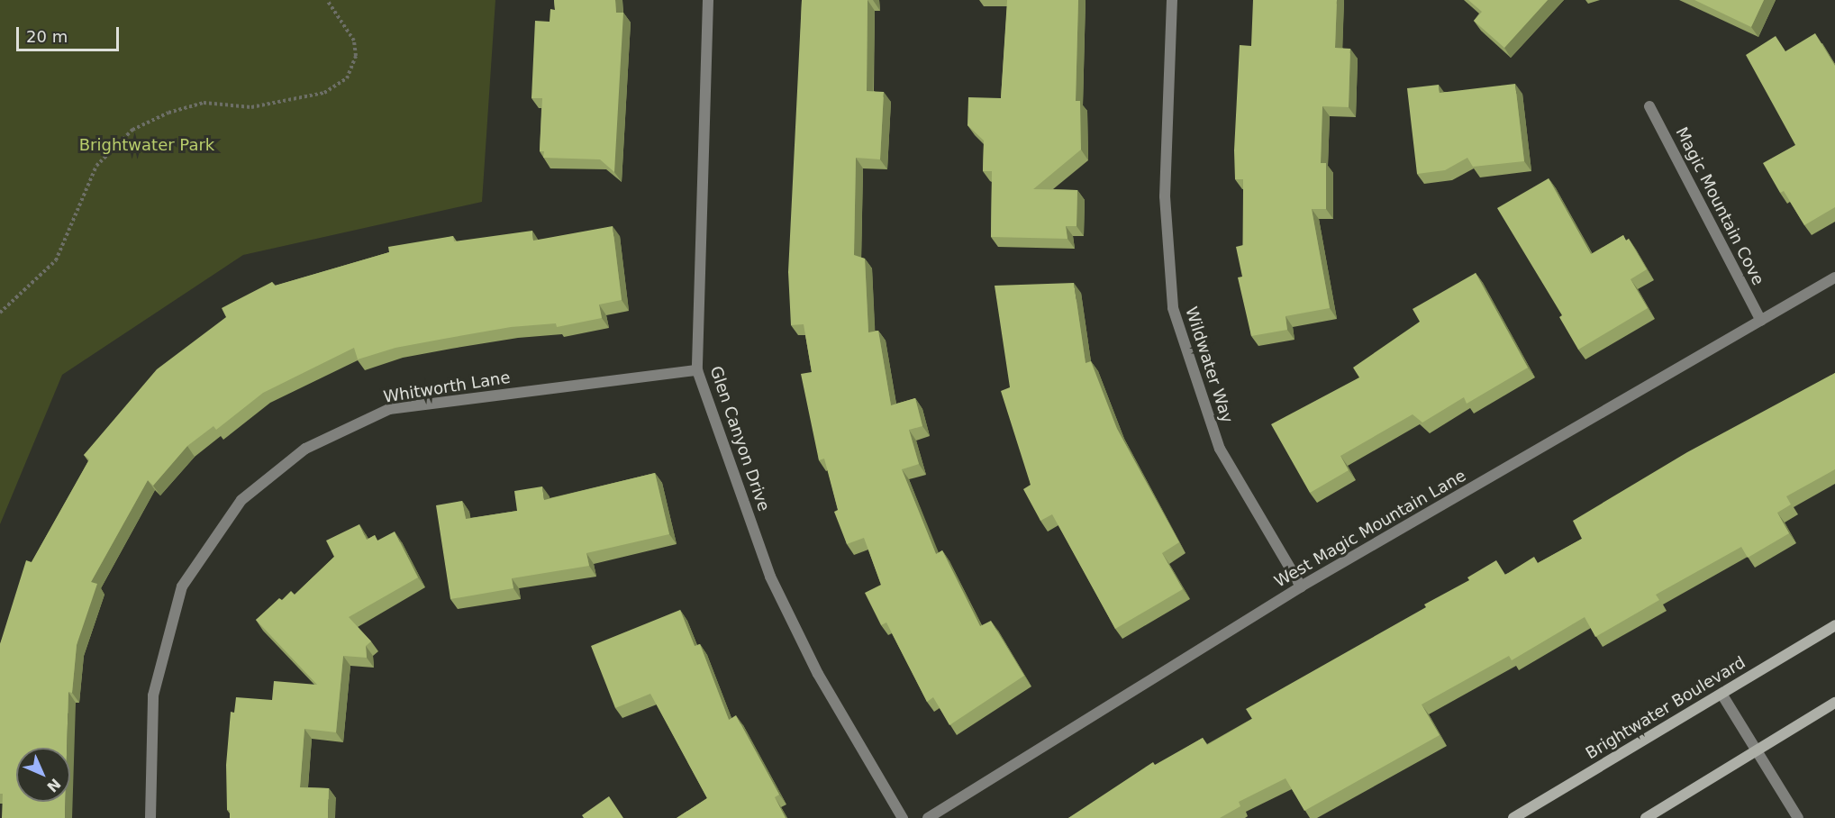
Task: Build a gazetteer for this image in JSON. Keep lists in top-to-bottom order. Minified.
{"streets":{"street":["Magic Mountain Cove","Wildwater Way","Whitworth Lane","Glen Canyon Drive","West Magic Mountain Lane","Brightwater Boulevard"]},"crossings":[["Magic Mountain Cove","West Magic Mountain Lane"],["Wildwater Way","West Magic Mountain Lane"],["Whitworth Lane","Glen Canyon Drive"]],"parks":["Brightwater Park"],"scale_bar":"20 m","north":"bottom right"}
